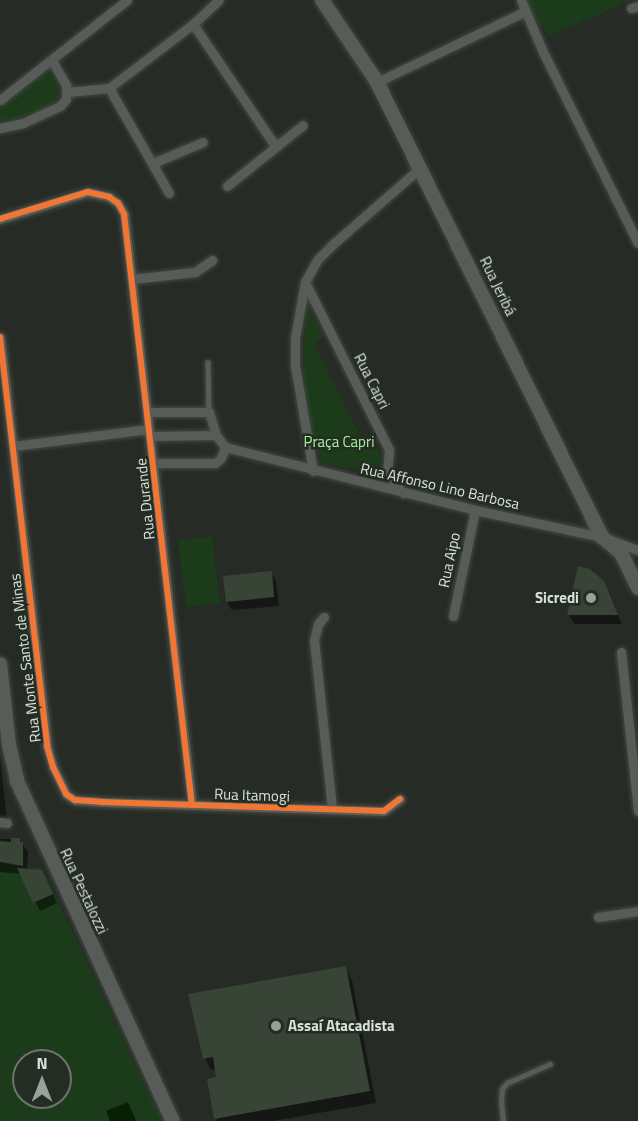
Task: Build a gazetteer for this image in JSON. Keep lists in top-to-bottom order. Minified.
{"streets":{"street":["Rua Jeribá","Rua Capri","Rua Affonso Lino Barbosa","Rua Durande","Rua Aipo","Rua Monte Santo de Minas","Rua Itamogi","Rua Pestalozzi"]},"crossings":[["Rua Jeribá","Rua Affonso Lino Barbosa"],["Rua Capri","Rua Affonso Lino Barbosa"],["Rua Affonso Lino Barbosa","Rua Aipo"],["Rua Durande","Rua Itamogi"],["Rua Monte Santo de Minas","Rua Itamogi"]],"parks":["Praça Capri"],"places":["Sicredi","Assaí Atacadista"],"north":"top"}
